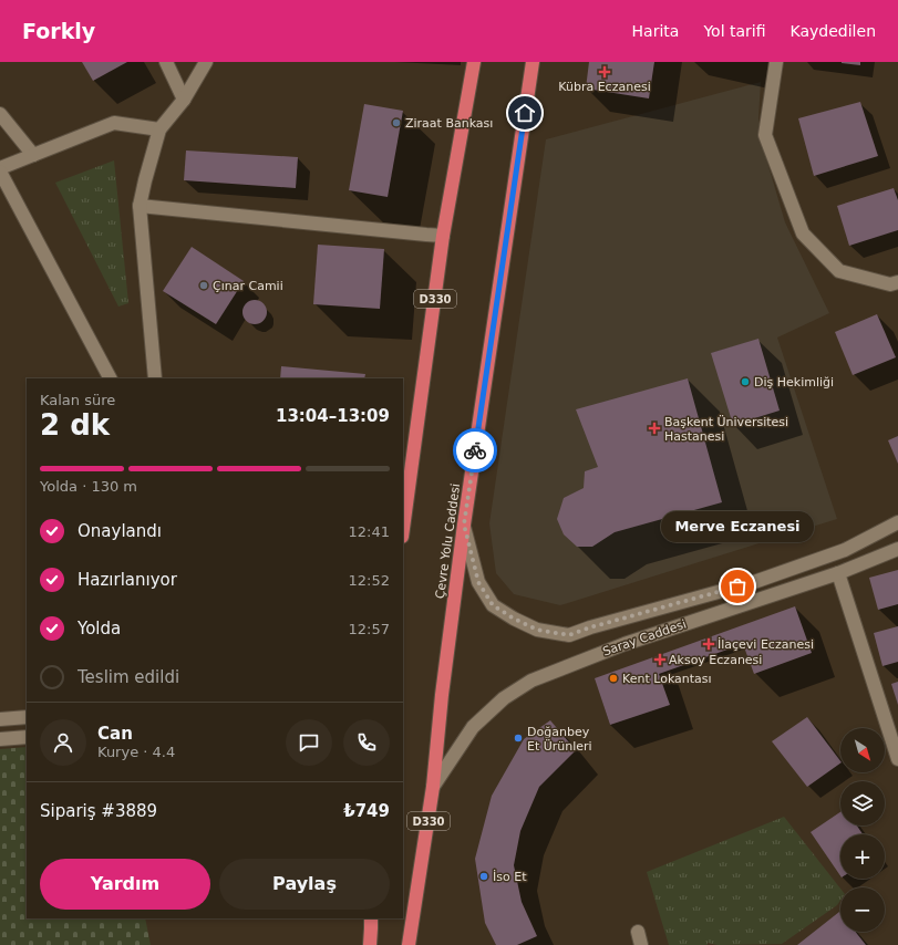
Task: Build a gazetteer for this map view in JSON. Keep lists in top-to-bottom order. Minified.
{"streets":{"highway":["D330","Çevre Yolu Caddesi"],"street":["Saray Caddesi"]},"crossings":[["Çevre Yolu Caddesi","Saray Caddesi"]],"places":{"health":["Kübra Eczanesi","Başkent Üniversitesi Hastanesi","İlaçevi Eczanesi","Aksoy Eczanesi"],"other":["Ziraat Bankası","Çınar Camii","Diş Hekimliği","Merve Eczanesi","Kent Lokantası","Doğanbey Et Ürünleri","İso Et"]},"north":"bottom right","page":{"header":"Forkly","nav":["Harita","Yol tarifi","Kaydedilen"],"heading":["2 dk","Kalan süre","13:04–13:09"],"panel":["Can","Kurye · 4.4","Sipariş #3889","₺749"],"bar":"Yolda · 130 m","list":[["Onaylandı","12:41"],["Hazırlanıyor","12:52"],["Yolda","12:57"],"Teslim edildi"],"bubble":"Merve Eczanesi","map_buttons":["+","−"],"buttons":["Yardım","Paylaş"]}}
